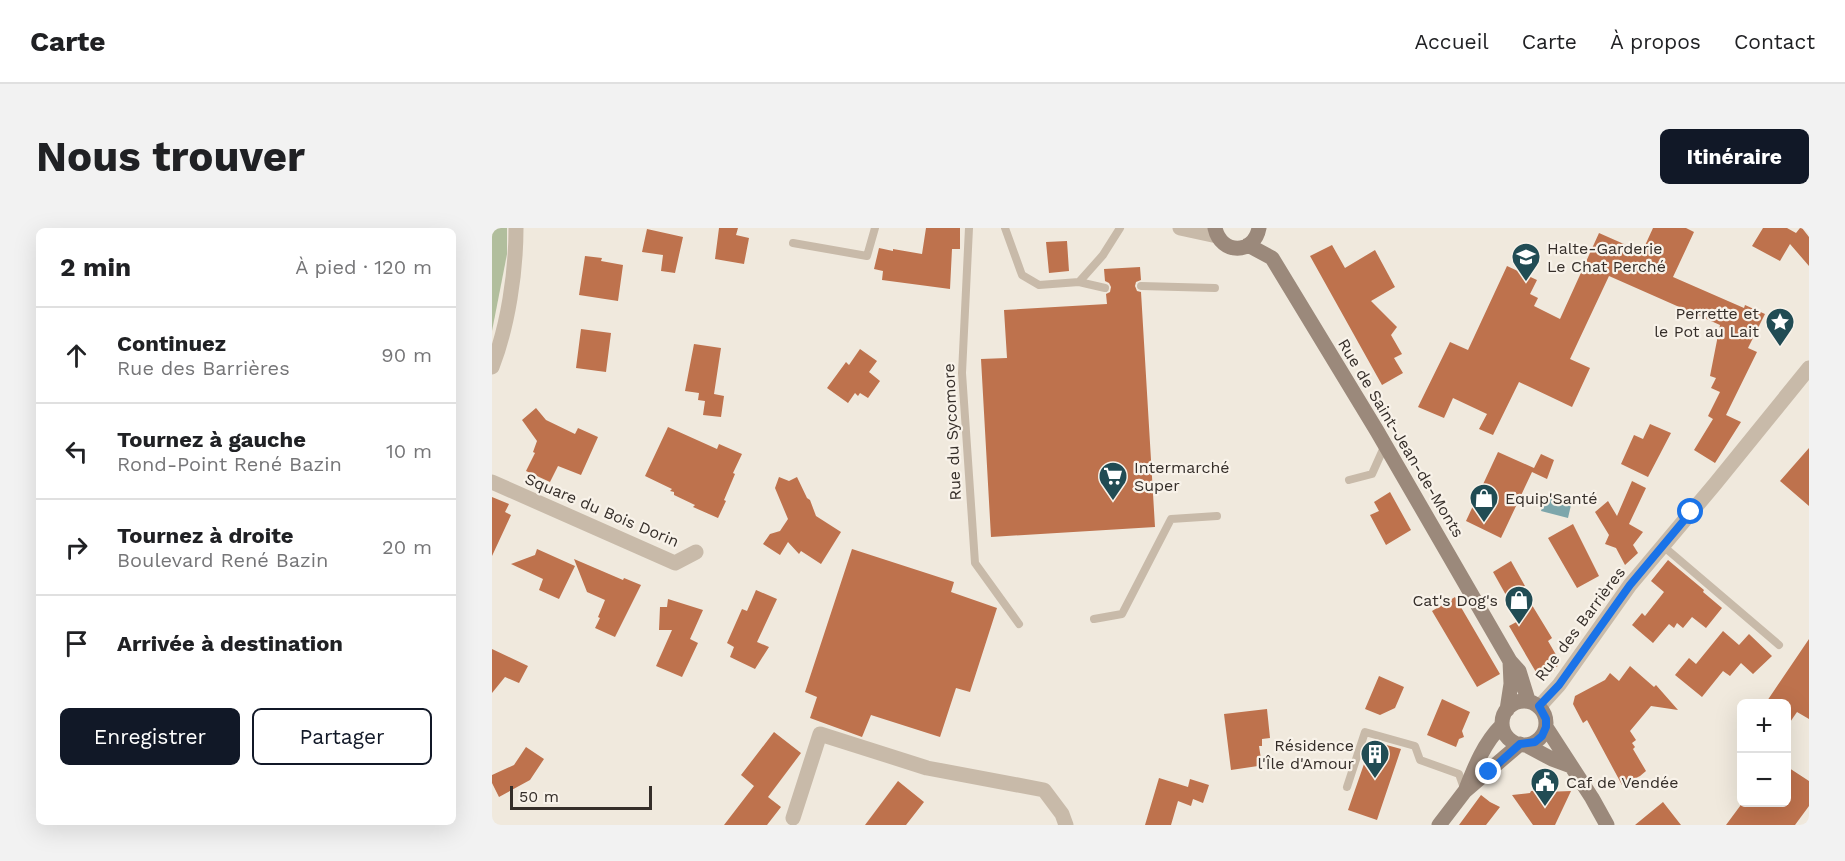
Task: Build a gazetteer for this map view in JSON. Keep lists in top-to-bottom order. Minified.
{"streets":{"main road":["Rue de Saint-Jean-de-Monts"],"street":["Square du Bois Dorin","Rue des Barrières"],"lane":["Rue du Sycomore"]},"crossings":[["Rue de Saint-Jean-de-Monts","Rue des Barrières"]],"places":{"school or university":["Halte-Garderie Le Chat Perché"],"place":["Perrette et le Pot au Lait"],"supermarket":["Intermarché Super"],"shop":["Equip'Santé","Cat's Dog's"],"building":["Résidence l'Île d'Amour"],"public building":["Caf de Vendée"]},"scale_bar":"50 m","page":{"header":"Carte","nav":["Accueil","Carte","À propos","Contact"],"buttons":["Itinéraire",["Enregistrer","Partager"]],"title":"Nous trouver","heading":["2 min","À pied · 120 m"],"list":[["Continuez","Rue des Barrières","90 m"],["Tournez à gauche","Rond-Point René Bazin","10 m"],["Tournez à droite","Boulevard René Bazin","20 m"],"Arrivée à destination"],"map_buttons":["+","−"],"scale":"50 m"}}
